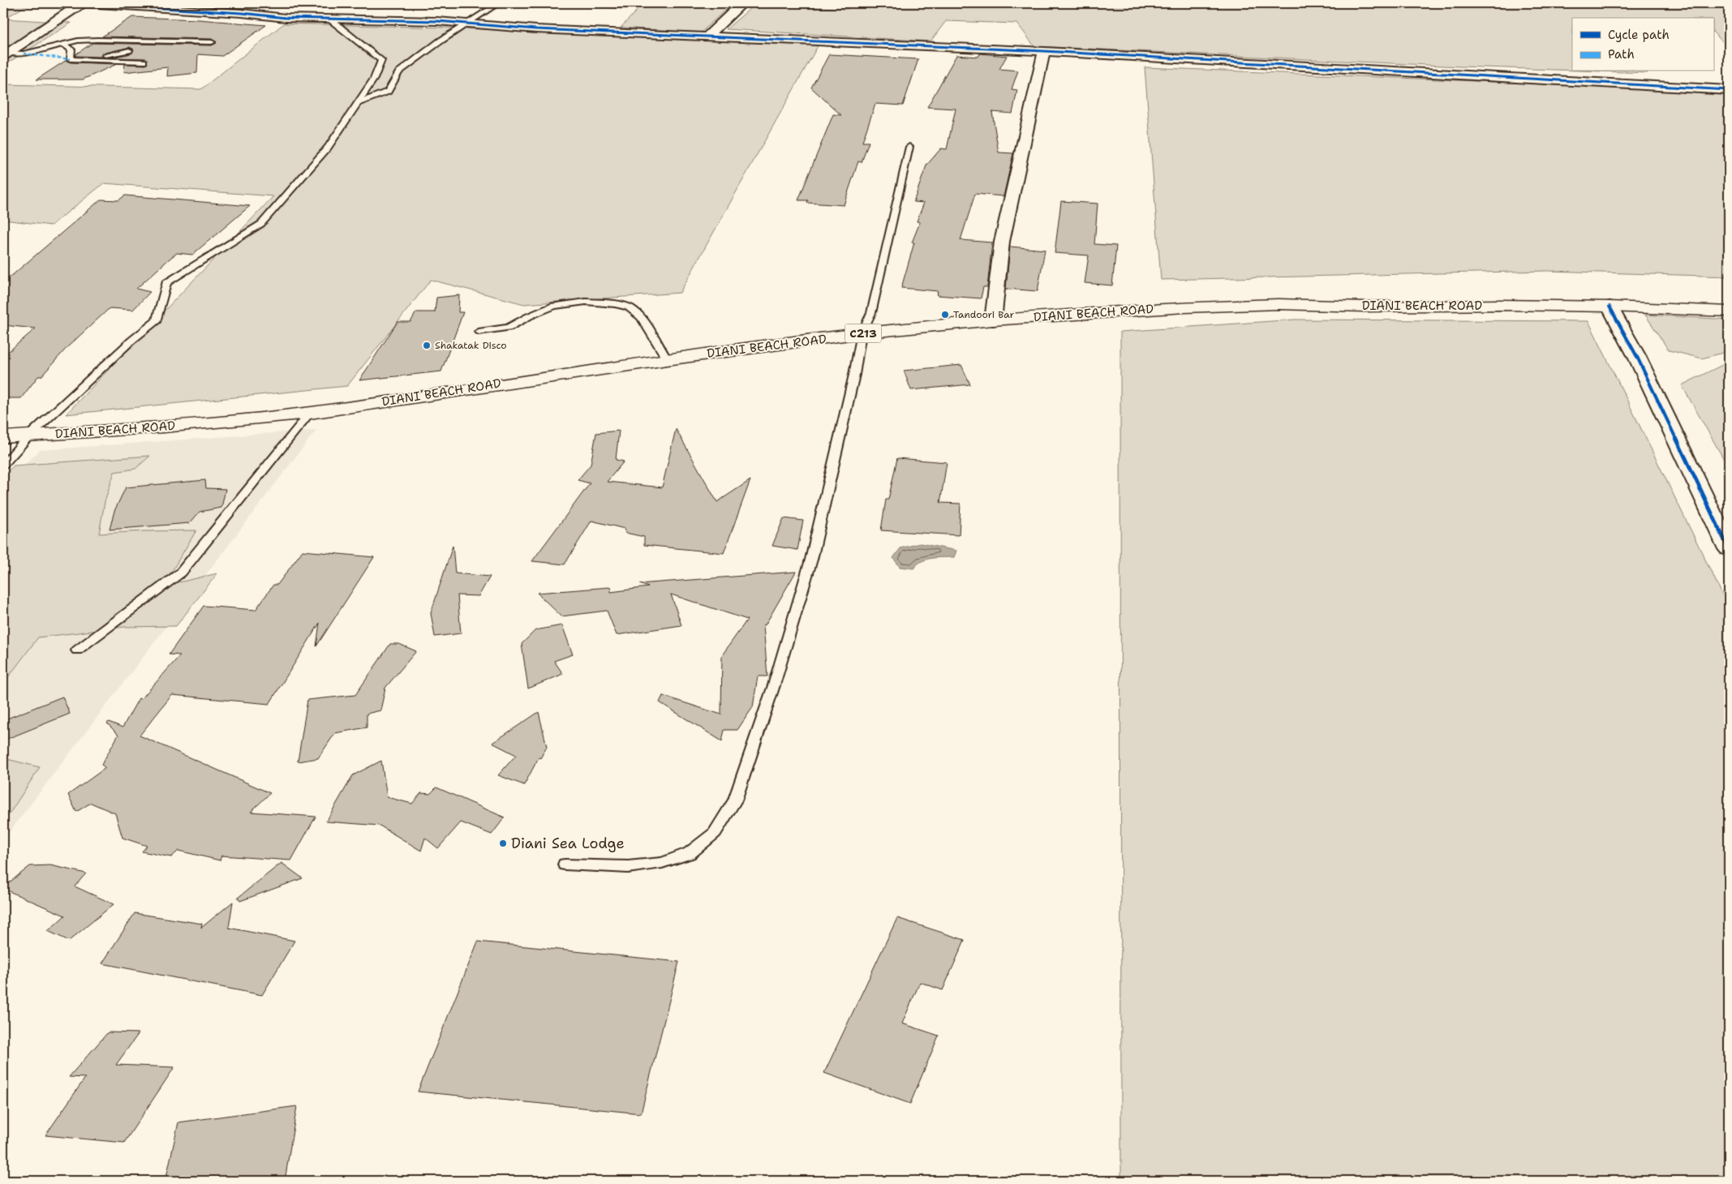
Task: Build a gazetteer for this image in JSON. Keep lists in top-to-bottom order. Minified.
{"streets":{"main road":["DIANI BEACH ROAD","C213"]},"places":["Tandoori Bar","Shakatak Disco","Diani Sea Lodge"],"legend":["Cycle path","Path"]}
